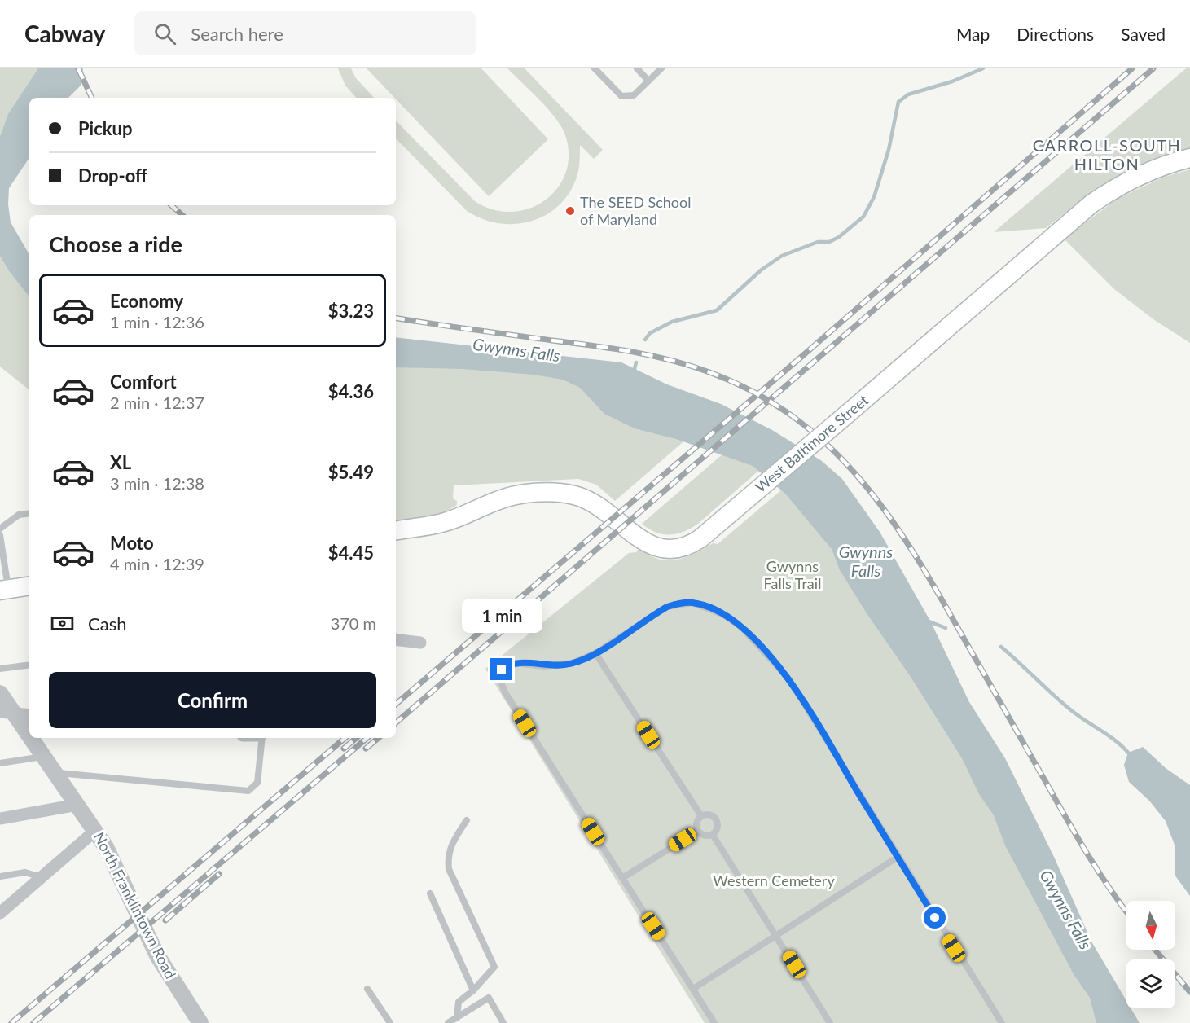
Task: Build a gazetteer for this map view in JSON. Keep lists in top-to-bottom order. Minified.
{"streets":{"main road":["West Baltimore Street"],"street":["North Franklintown Road"]},"districts":["CARROLL-SOUTH HILTON"],"water":["Gwynns Falls"],"parks":["Gwynns Falls Trail","Western Cemetery"],"places":["The SEED School of Maryland"],"north":"bottom","page":{"header":"Cabway","search":"Search here","nav":["Map","Directions","Saved"],"banner":["Pickup","Drop-off"],"heading":"Choose a ride","list":[{"name":"Economy","note":"1 min · 12:36","value":"$3.23"},{"name":"Comfort","note":"2 min · 12:37","value":"$4.36"},{"name":"XL","note":"3 min · 12:38","value":"$5.49"},{"name":"Moto","note":"4 min · 12:39","value":"$4.45"}],"pay":["Cash","370 m"],"bubble":"1 min","buttons":"Confirm"}}
